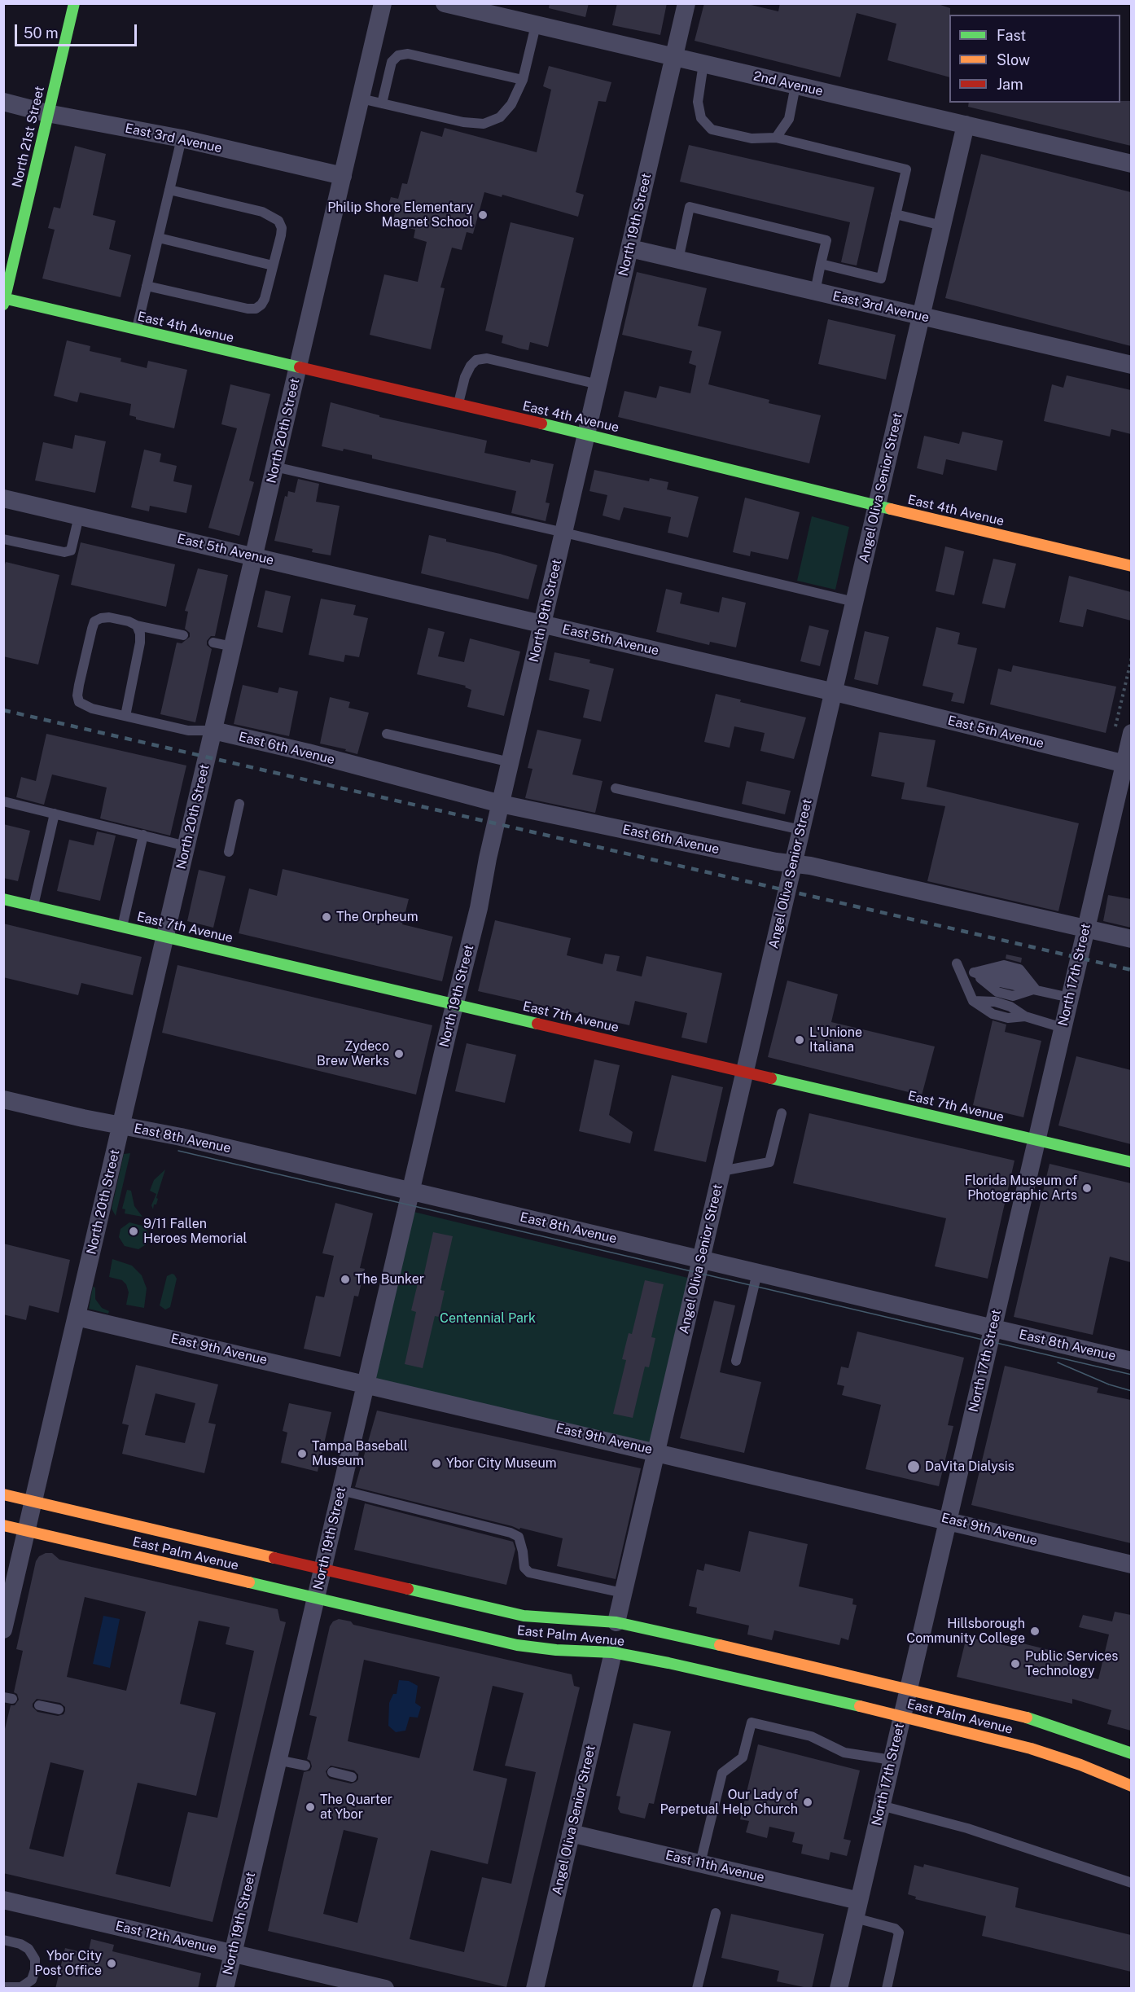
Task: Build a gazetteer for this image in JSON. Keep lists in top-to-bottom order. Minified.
{"streets":{"street":["2nd Avenue","North 21st Street","East 3rd Avenue","North 19th Street","East 4th Avenue","North 20th Street","Angel Oliva Senior Street","East 5th Avenue","East 6th Avenue","East 7th Avenue","North 17th Street","East 8th Avenue","East 9th Avenue","East Palm Avenue","East 11th Avenue","East 12th Avenue"]},"crossings":[["2nd Avenue","North 19th Street"],["2nd Avenue","Angel Oliva Senior Street"],["North 21st Street","East 3rd Avenue"],["North 21st Street","East 4th Avenue"],["East 3rd Avenue","North 19th Street"],["East 3rd Avenue","North 20th Street"],["East 3rd Avenue","Angel Oliva Senior Street"],["North 19th Street","East 4th Avenue"],["North 19th Street","East 5th Avenue"],["North 19th Street","East 6th Avenue"],["North 19th Street","East 7th Avenue"],["North 19th Street","East 8th Avenue"],["North 19th Street","East 9th Avenue"],["North 19th Street","East Palm Avenue"],["North 19th Street","East 12th Avenue"],["East 4th Avenue","North 20th Street"],["East 4th Avenue","Angel Oliva Senior Street"],["North 20th Street","East 5th Avenue"],["North 20th Street","East 6th Avenue"],["North 20th Street","East 7th Avenue"],["North 20th Street","East 8th Avenue"],["North 20th Street","East 9th Avenue"],["North 20th Street","East Palm Avenue"],["Angel Oliva Senior Street","East 5th Avenue"],["Angel Oliva Senior Street","East 6th Avenue"],["Angel Oliva Senior Street","East 7th Avenue"],["Angel Oliva Senior Street","East 8th Avenue"],["Angel Oliva Senior Street","East 9th Avenue"],["Angel Oliva Senior Street","East Palm Avenue"],["Angel Oliva Senior Street","East 11th Avenue"],["East 5th Avenue","North 17th Street"],["East 6th Avenue","North 17th Street"],["East 7th Avenue","North 17th Street"],["North 17th Street","East 8th Avenue"],["North 17th Street","East 9th Avenue"],["North 17th Street","East Palm Avenue"],["North 17th Street","East 11th Avenue"]],"parks":["Centennial Park"],"places":["Philip Shore Elementary Magnet School","The Orpheum","L'Unione Italiana","Zydeco Brew Werks","Florida Museum of Photographic Arts","9/11 Fallen Heroes Memorial","The Bunker","Tampa Baseball Museum","Ybor City Museum","DaVita Dialysis","Hillsborough Community College","Public Services Technology","Our Lady of Perpetual Help Church","The Quarter at Ybor","Ybor City Post Office"],"legend":["Fast","Slow","Jam"],"scale_bar":"50 m"}
